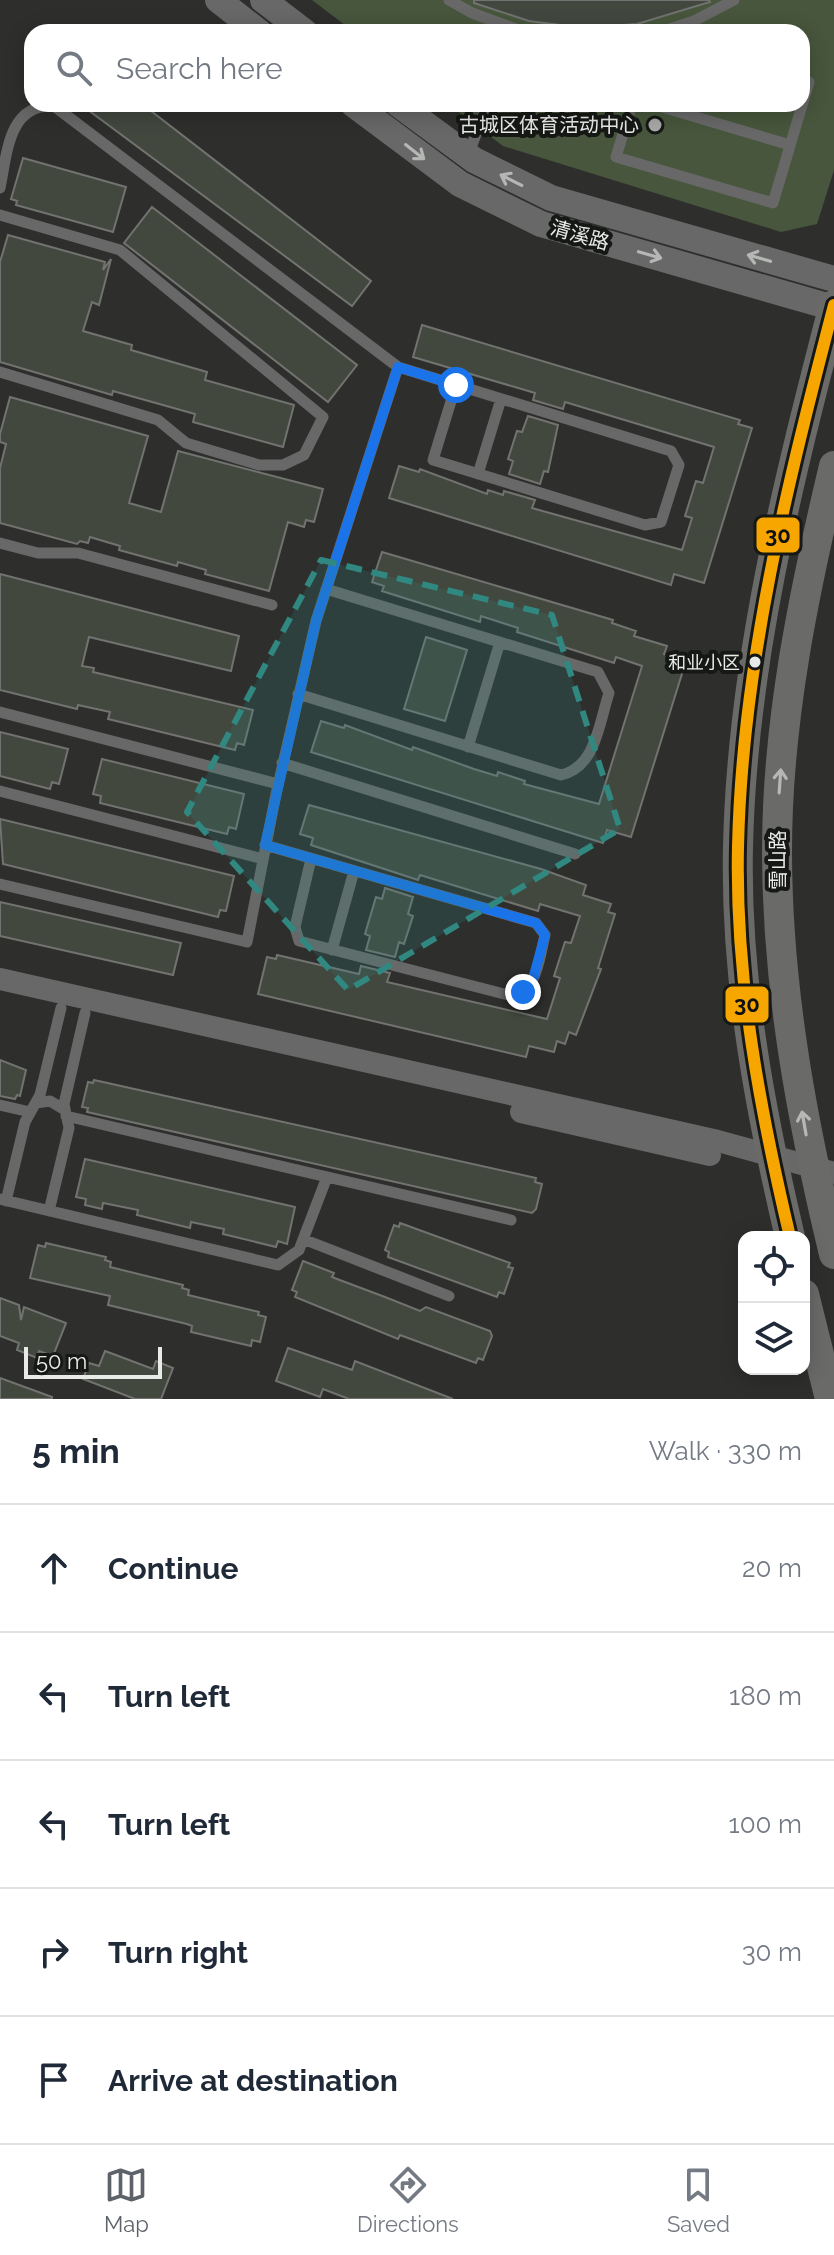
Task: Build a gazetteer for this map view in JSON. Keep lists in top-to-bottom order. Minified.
{"streets":{"main road":["雪山路"],"street":["清溪路"]},"crossings":[["清溪路","雪山路"]],"places":["古城区体育活动中心","和业小区"],"lines":["transit line 30"],"scale_bar":"50 m","page":{"search":"Search here","scale":"50 m","heading":["5 min","Walk · 330 m"],"list":[["Continue","20 m"],["Turn left","180 m"],["Turn left","100 m"],["Turn right","30 m"],"Arrive at destination"],"nav":["Map","Directions","Saved"]}}
